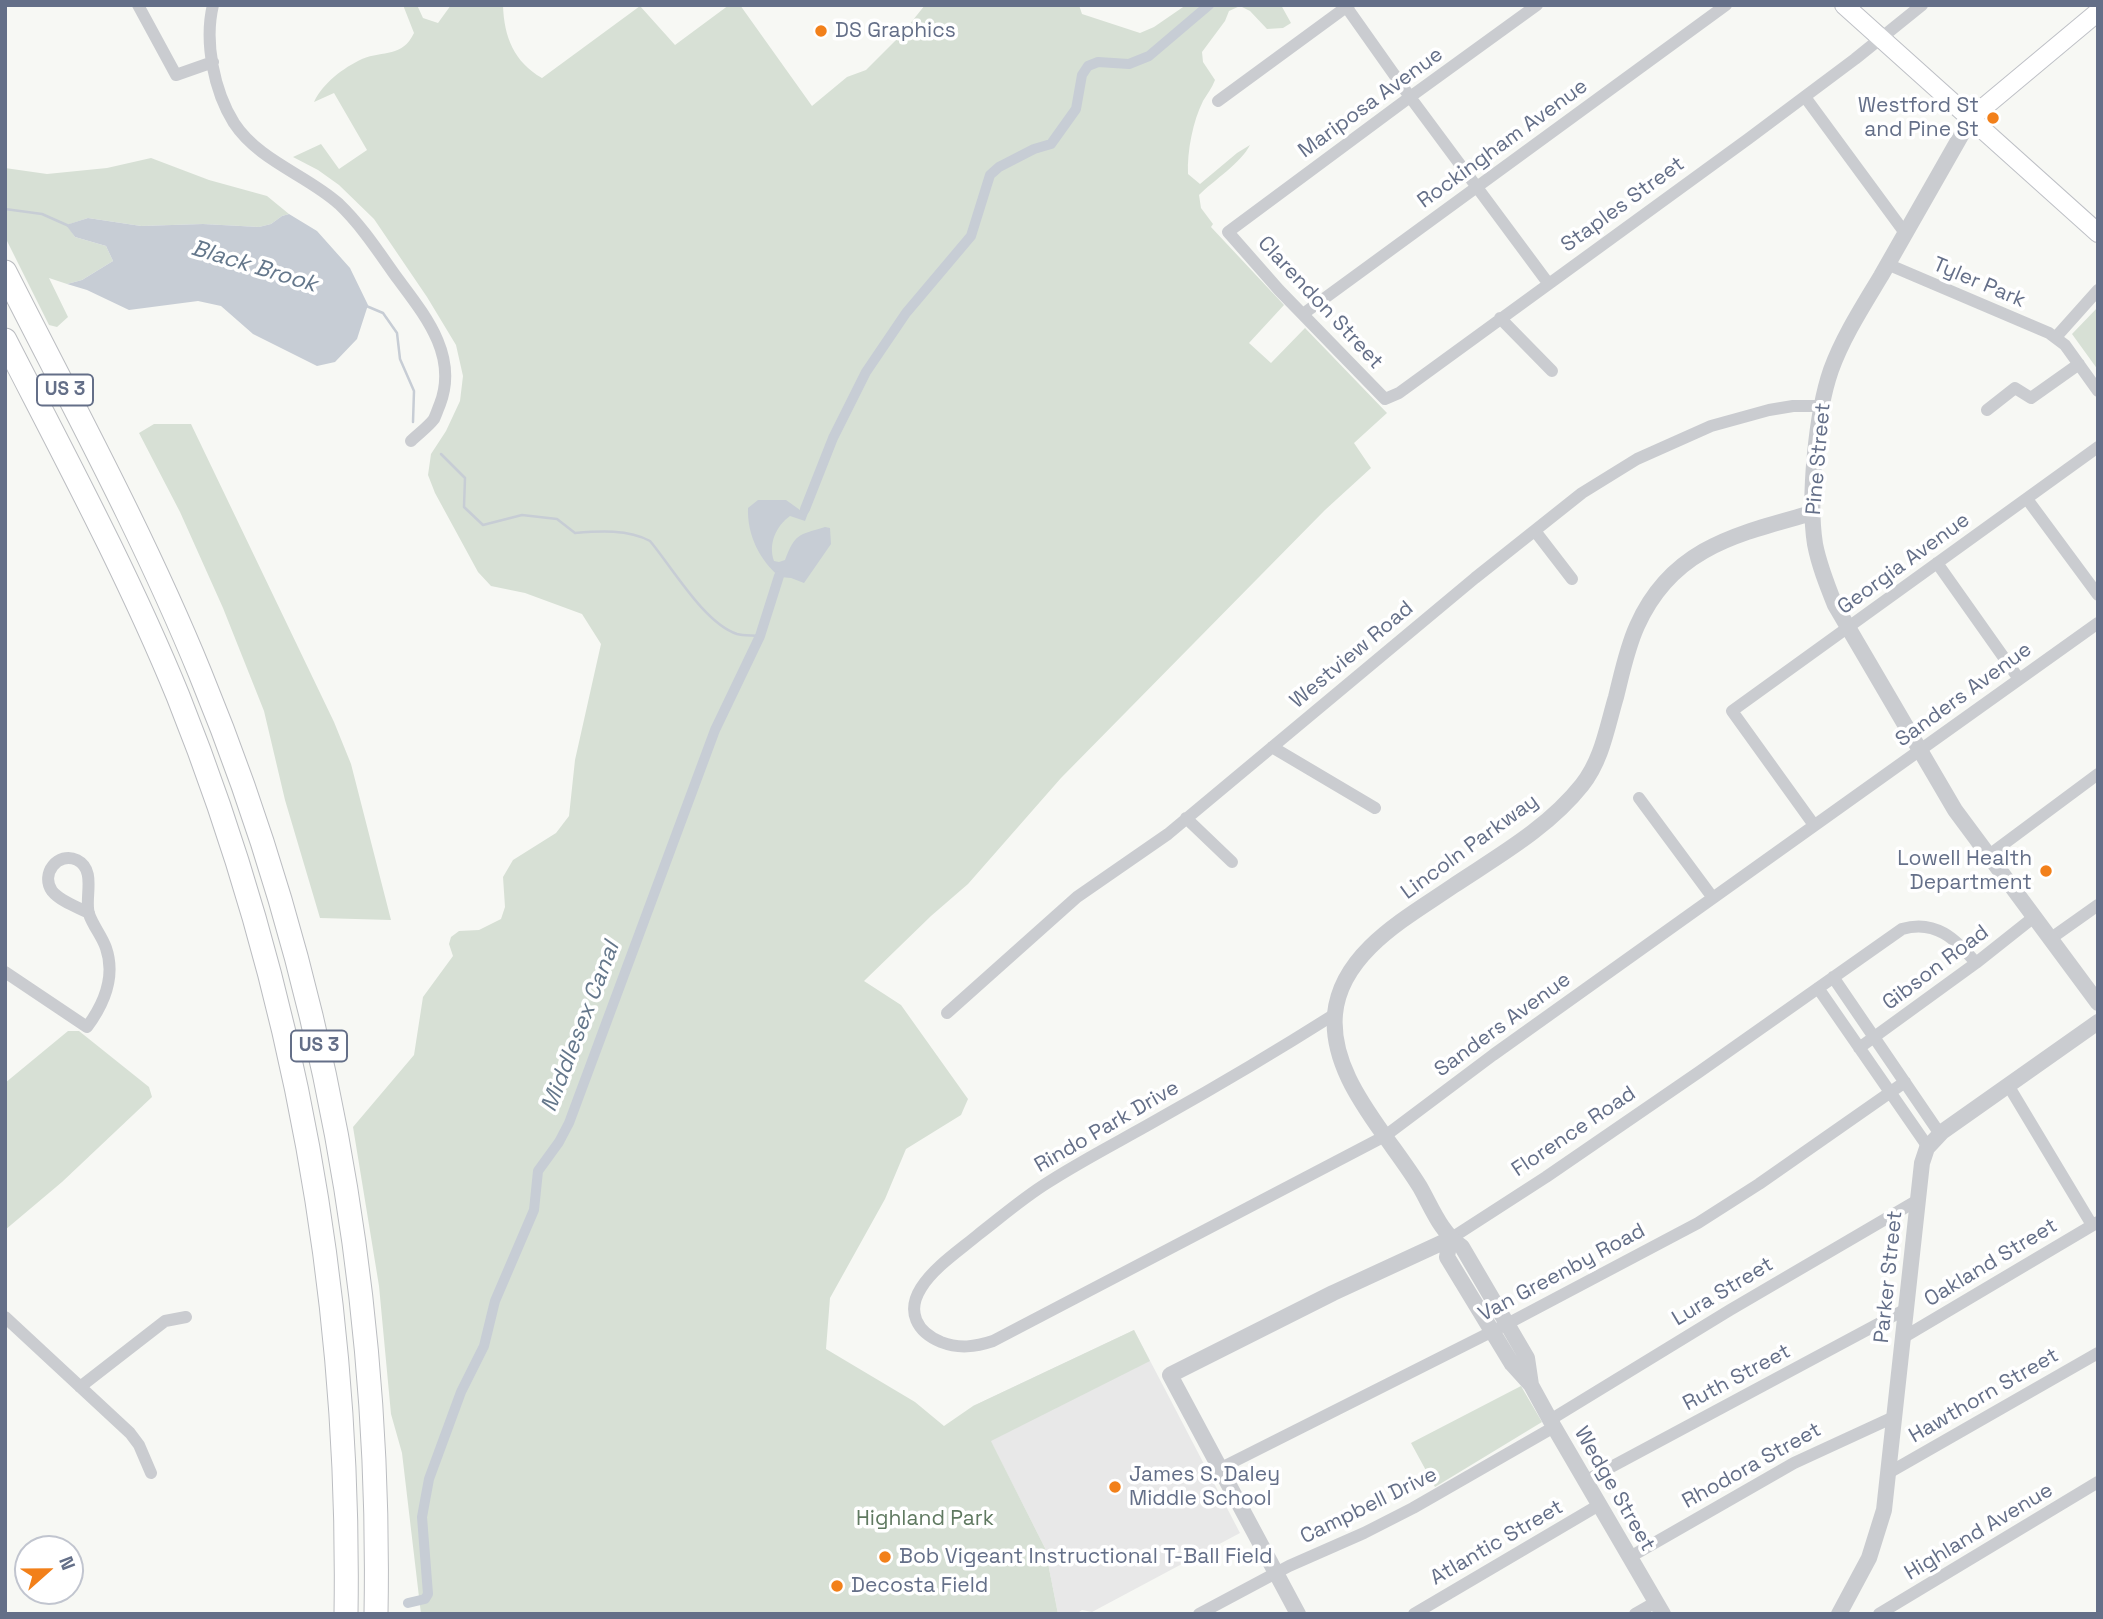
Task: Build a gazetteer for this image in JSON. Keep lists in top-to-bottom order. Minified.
{"streets":{"highway":["US 3"],"main road":["Pine Street"],"street":["Mariposa Avenue","Rockingham Avenue","Staples Street","Tyler Park","Clarendon Street","Georgia Avenue","Westview Road","Sanders Avenue","Lincoln Parkway","Gibson Road","Rindo Park Drive","Florence Road","Oakland Street","Van Greenby Road","Parker Street","Lura Street","Ruth Street","Hawthorn Street","Rhodora Street","Wedge Street","Campbell Drive","Highland Avenue","Atlantic Street"]},"crossings":[["Mariposa Avenue","Clarendon Street"],["Rockingham Avenue","Clarendon Street"],["Staples Street","Clarendon Street"],["Tyler Park","Pine Street"],["Pine Street","Georgia Avenue"],["Pine Street","Westview Road"],["Pine Street","Sanders Avenue"],["Pine Street","Lincoln Parkway"],["Pine Street","Gibson Road"],["Georgia Avenue","Sanders Avenue"],["Sanders Avenue","Lincoln Parkway"],["Sanders Avenue","Rindo Park Drive"],["Lincoln Parkway","Rindo Park Drive"],["Lincoln Parkway","Florence Road"],["Lincoln Parkway","Van Greenby Road"],["Lincoln Parkway","Wedge Street"],["Gibson Road","Florence Road"],["Florence Road","Van Greenby Road"],["Oakland Street","Parker Street"],["Van Greenby Road","Wedge Street"],["Parker Street","Lura Street"],["Parker Street","Ruth Street"],["Parker Street","Hawthorn Street"],["Parker Street","Rhodora Street"],["Lura Street","Wedge Street"],["Lura Street","Campbell Drive"],["Ruth Street","Wedge Street"],["Rhodora Street","Wedge Street"],["Wedge Street","Campbell Drive"],["Wedge Street","Atlantic Street"]],"water":["Black Brook","Middlesex Canal"],"parks":["Highland Park"],"places":["DS Graphics","Westford St and Pine St","Lowell Health Department","James S. Daley Middle School","Bob Vigeant Instructional T-Ball Field","Decosta Field"],"north":"right"}
